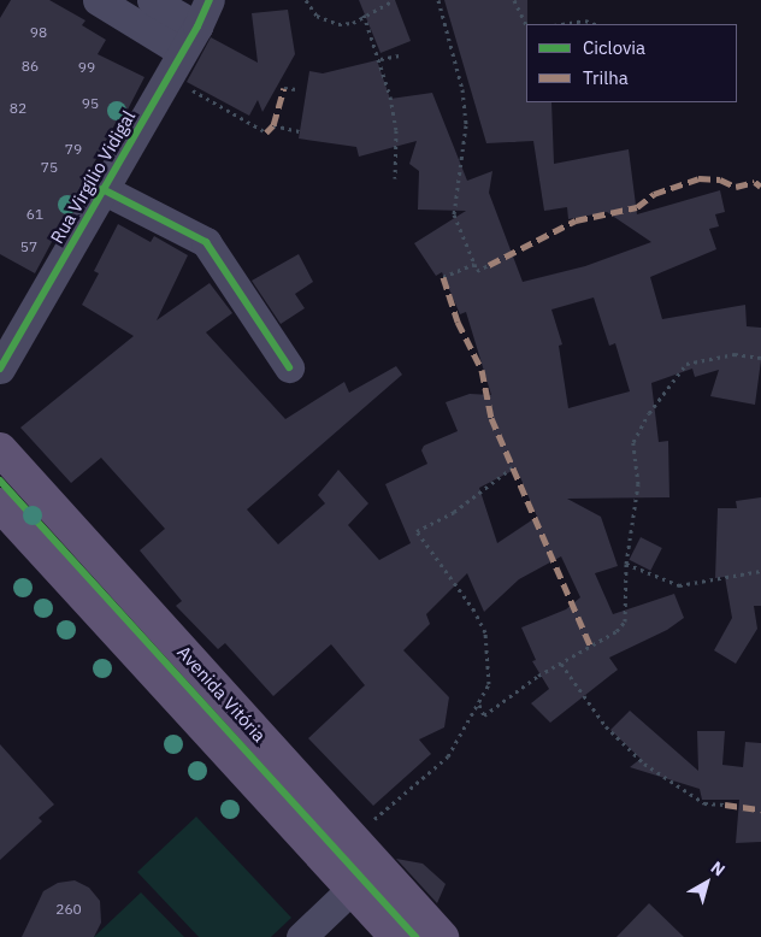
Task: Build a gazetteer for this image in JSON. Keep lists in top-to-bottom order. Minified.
{"streets":{"main road":["Avenida Vitória"],"street":["Rua Virgílio Vidigal"]},"house_numbers":["98","86","99","95","82","79","75","61","57","260"],"legend":["Ciclovia","Trilha"],"north":"top right"}
